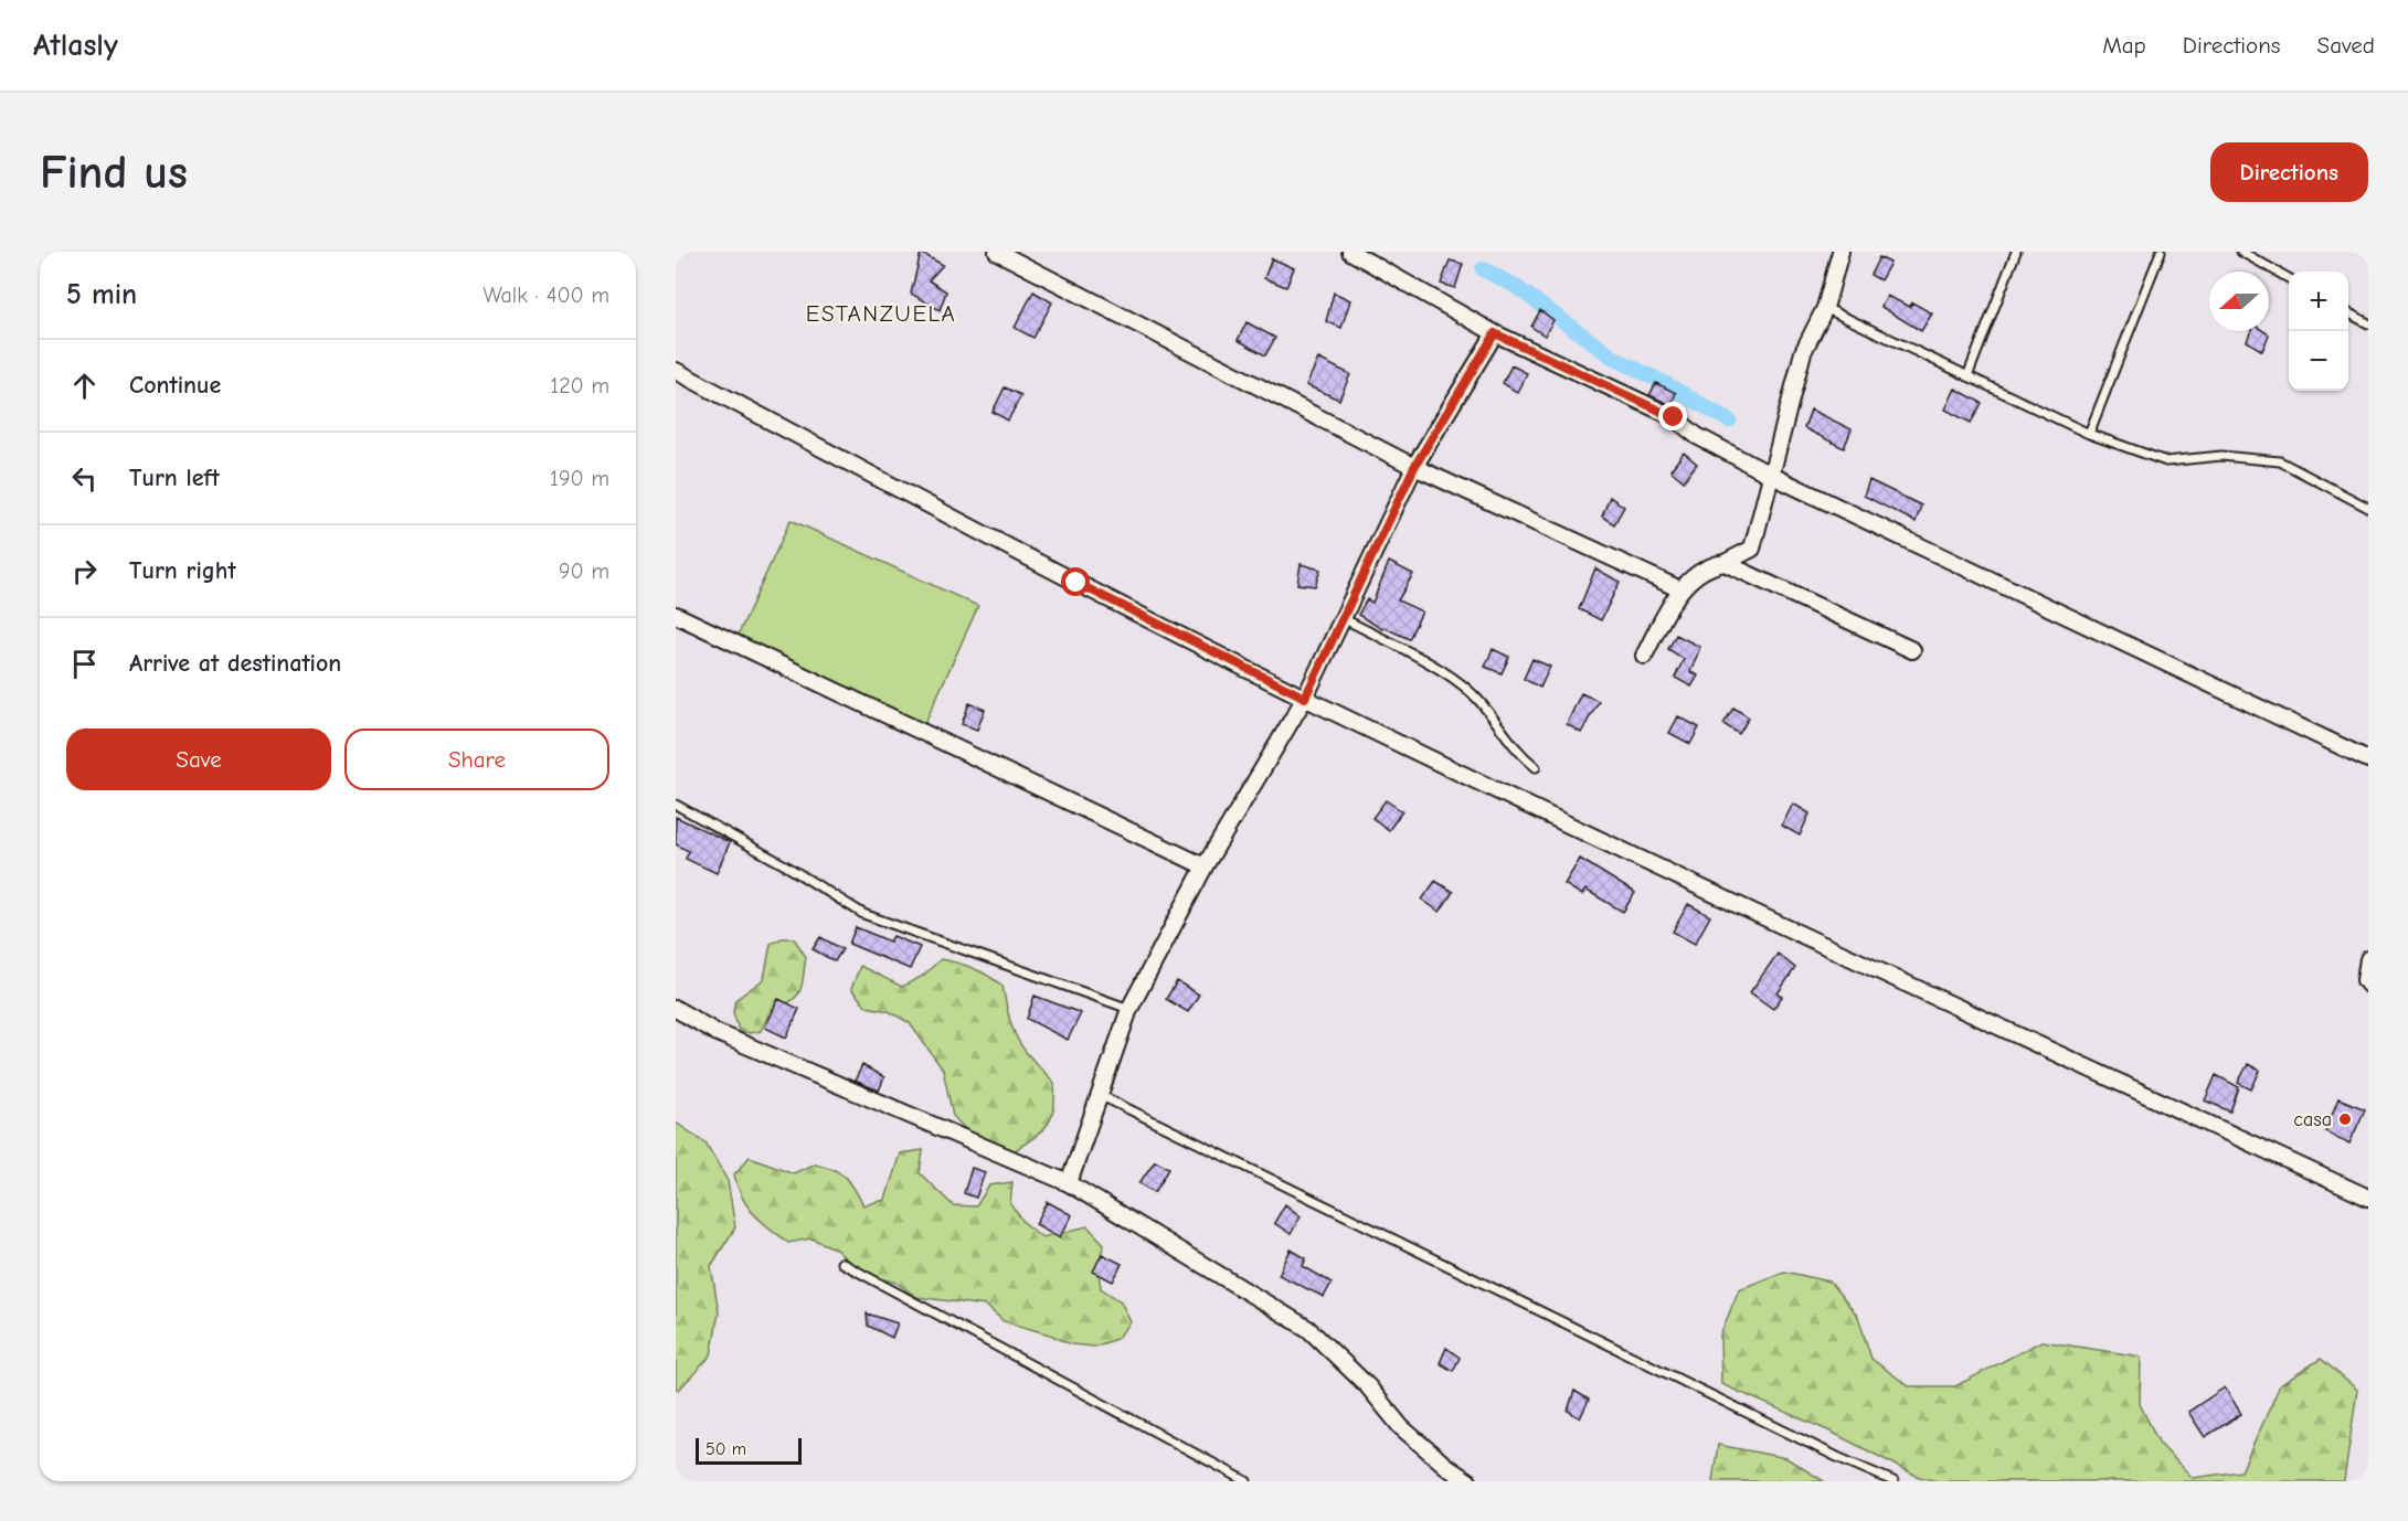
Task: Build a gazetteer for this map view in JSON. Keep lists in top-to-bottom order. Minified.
{"districts":["ESTANZUELA"],"places":["casa"],"scale_bar":"50 m","north":"left","page":{"header":"Atlasly","nav":["Map","Directions","Saved"],"buttons":["Directions",["Save","Share"]],"title":"Find us","heading":["5 min","Walk · 400 m"],"map_buttons":["+","−"],"list":[["Continue","120 m"],["Turn left","190 m"],["Turn right","90 m"],"Arrive at destination"],"scale":"50 m"}}
